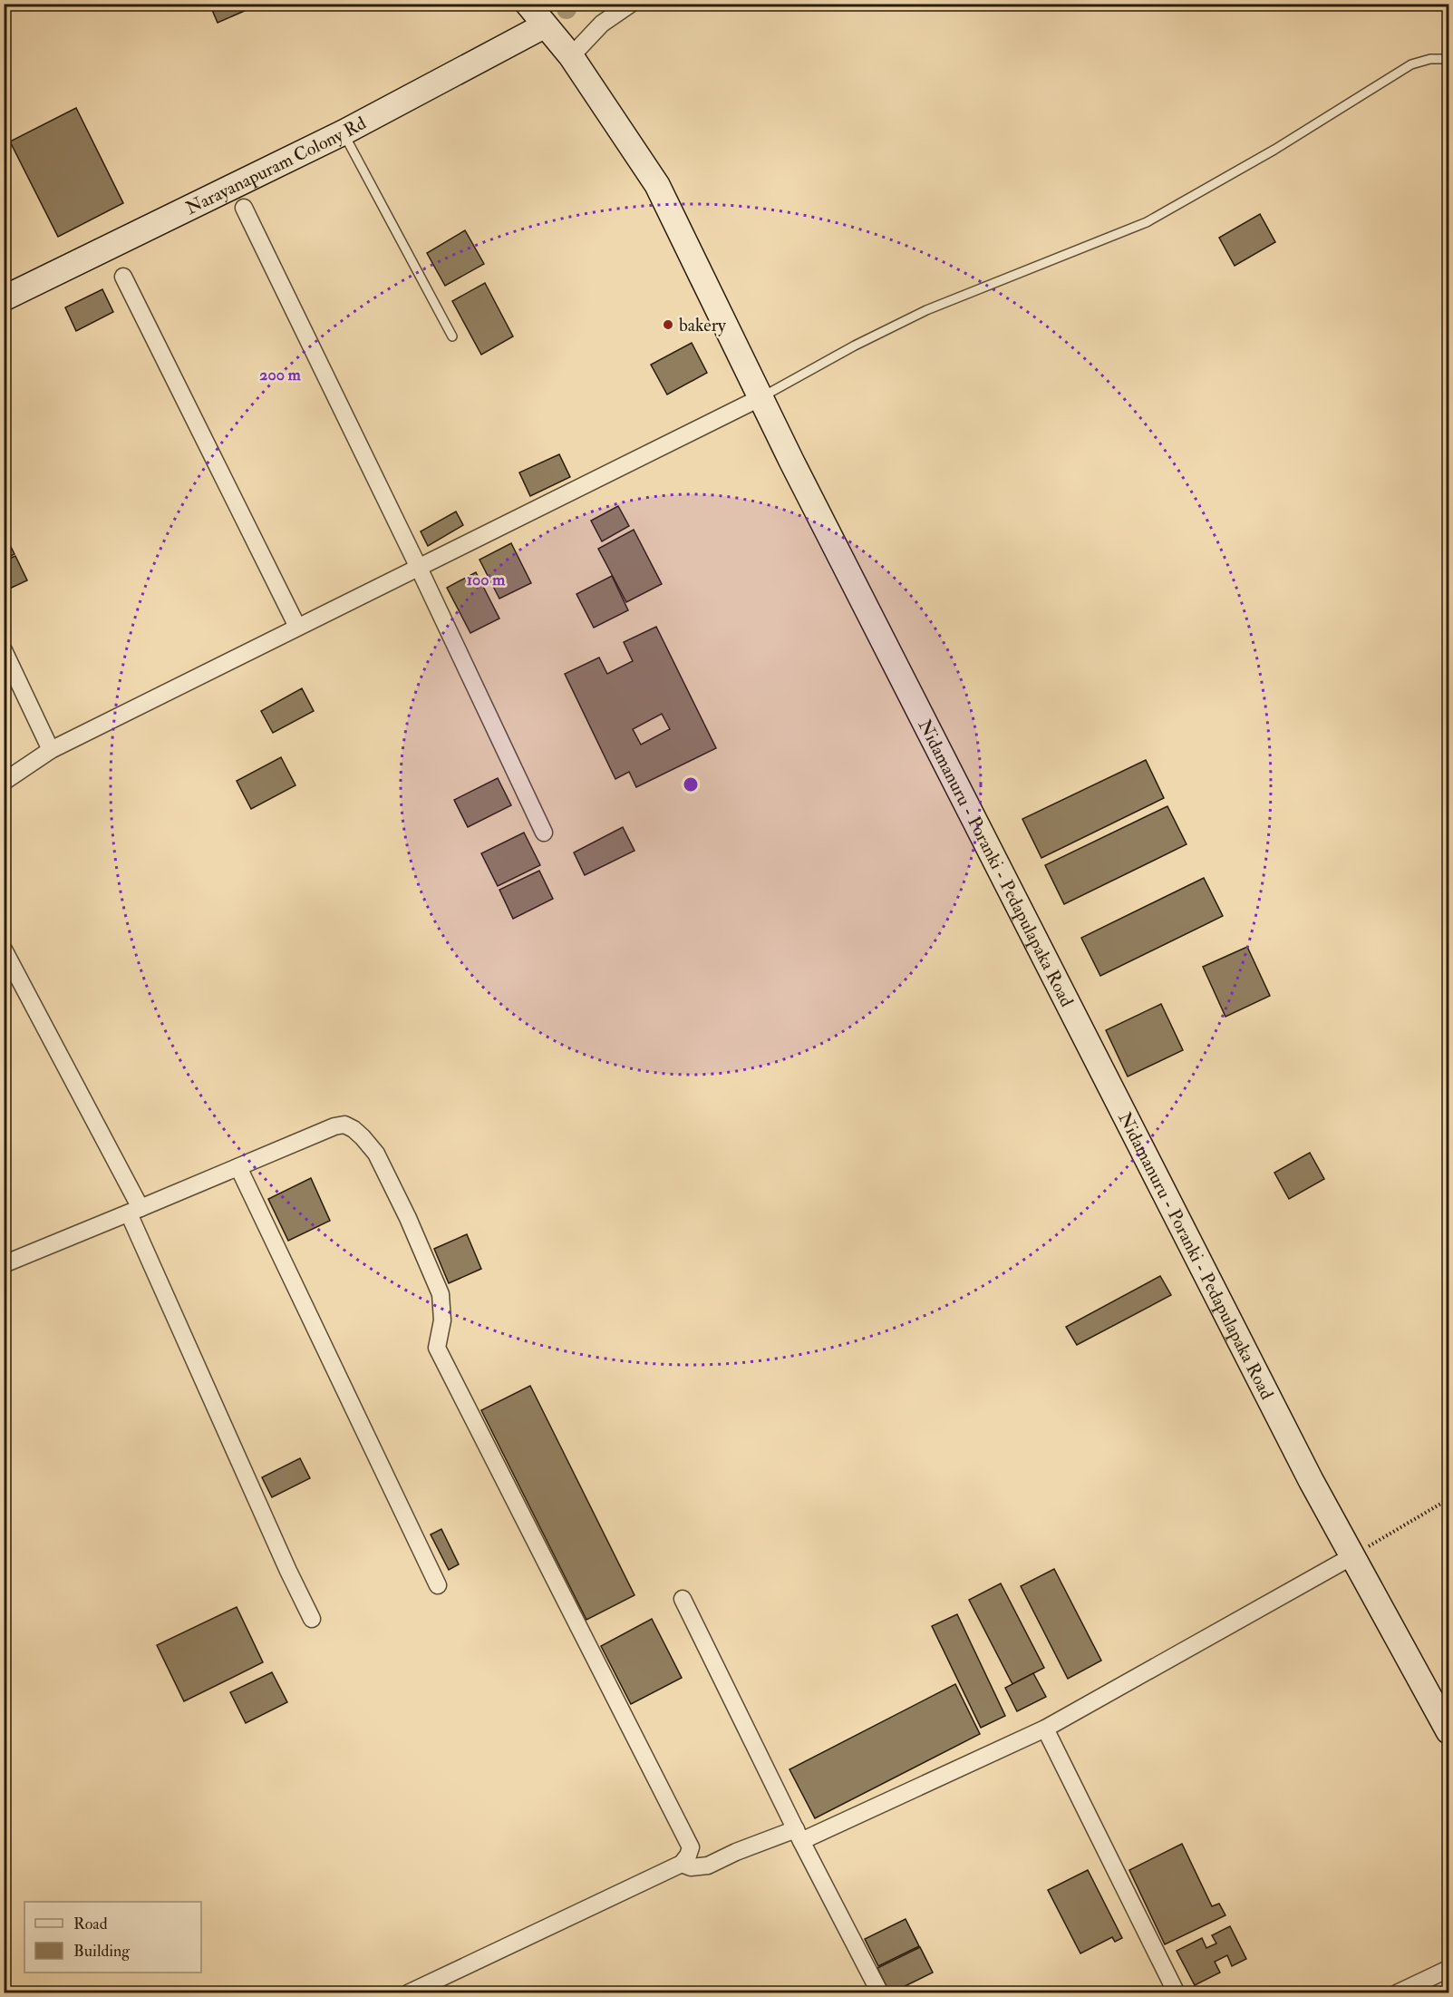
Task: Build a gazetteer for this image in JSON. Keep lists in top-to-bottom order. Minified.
{"streets":{"main road":["Narayanapuram Colony Rd","Nidamanuru - Poranki - Pedapulapaka Road"]},"crossings":[["Narayanapuram Colony Rd","Nidamanuru - Poranki - Pedapulapaka Road"]],"places":["bakery"],"legend":["Road","Building"],"rings":["200 m","100 m"]}
